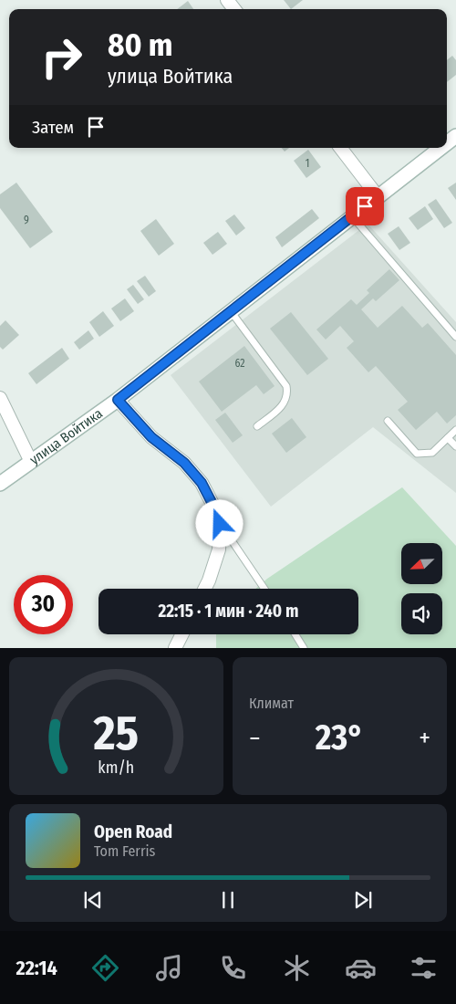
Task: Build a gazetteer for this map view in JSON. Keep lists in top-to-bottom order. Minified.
{"streets":{"main road":["улица Войтика"]},"house_numbers":["1","9","62"],"north":"bottom left","page":{"turn":["80 m","улица Войтика"],"then":"Затем","limit":"30","trip":"22:15 · 1 мин · 240 m","tile":"Климат","heat":["−","23°","+"],"song":["Open Road","Tom Ferris"],"tabs":"22:14","gauge":["25","km/h"]}}
